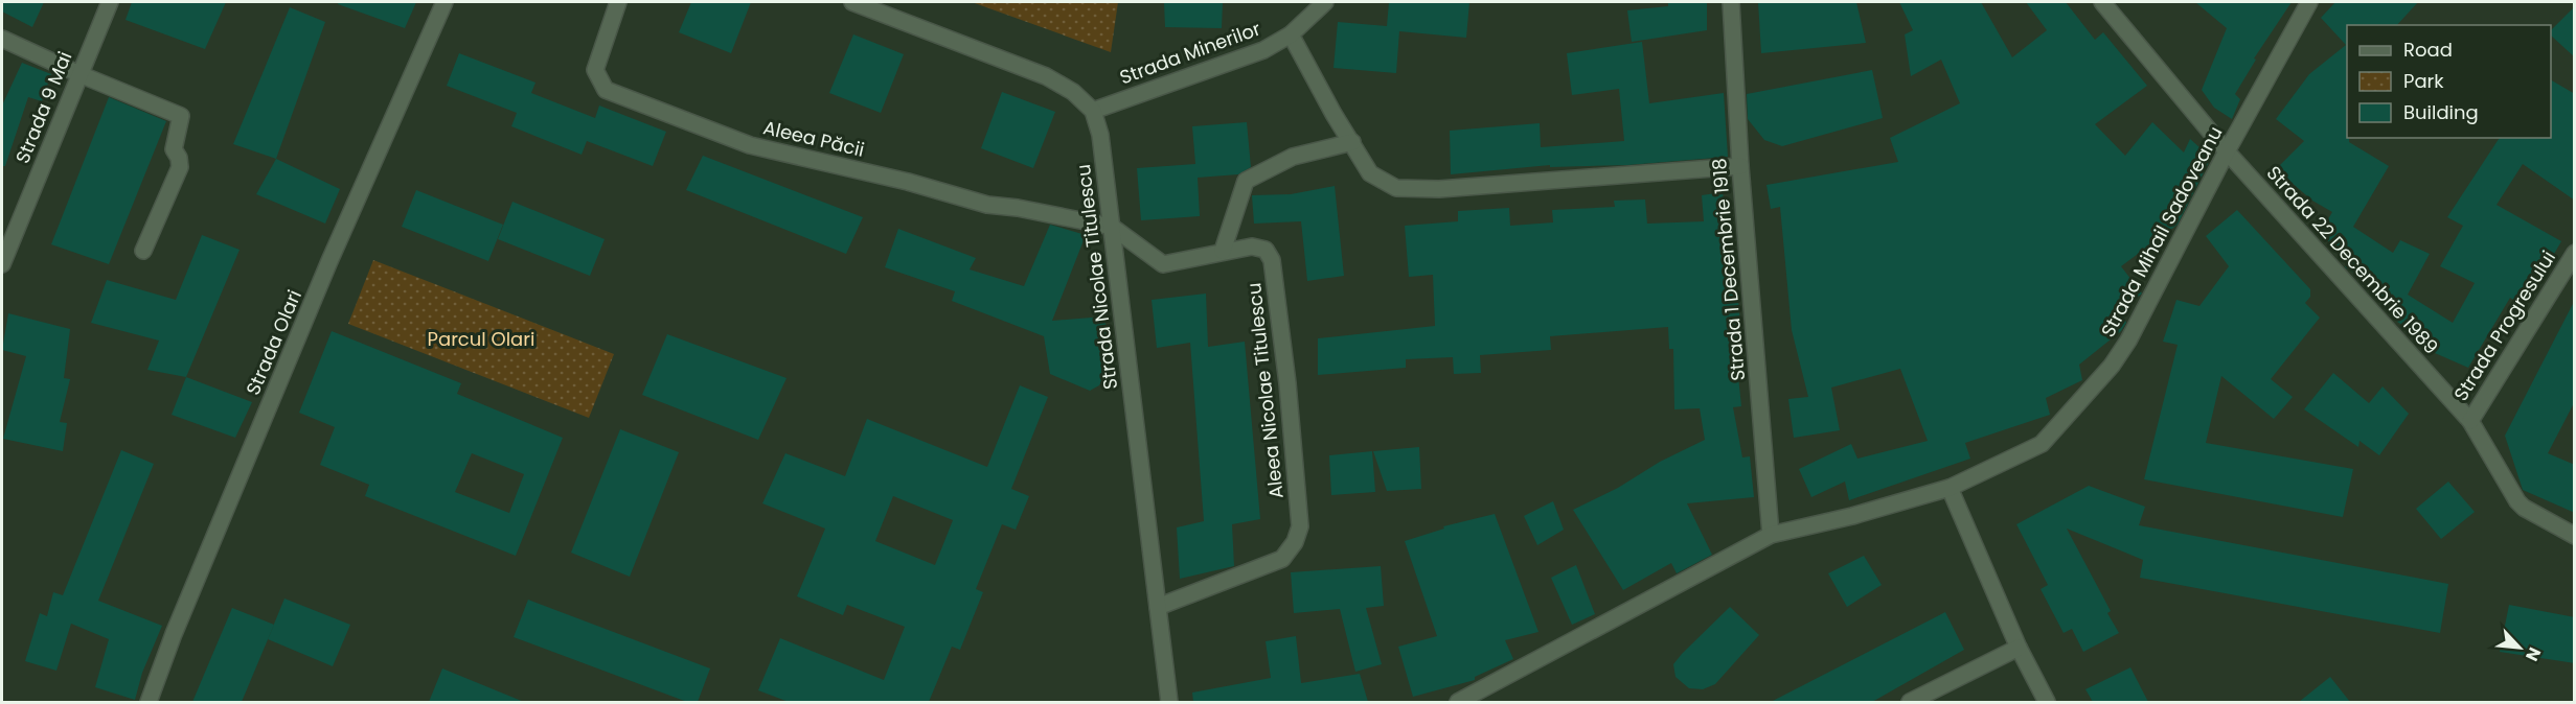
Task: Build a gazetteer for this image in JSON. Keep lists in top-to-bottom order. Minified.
{"streets":{"street":["Strada Minerilor","Strada 9 Mai","Aleea Păcii","Strada Mihail Sadoveanu","Strada 22 Decembrie 1989","Strada 1 Decembrie 1918","Strada Nicolae Titulescu","Strada Progresului","Strada Olari","Aleea Nicolae Titulescu"]},"crossings":[["Strada Minerilor","Strada Nicolae Titulescu"],["Aleea Păcii","Strada Nicolae Titulescu"],["Aleea Păcii","Aleea Nicolae Titulescu"],["Strada Mihail Sadoveanu","Strada 22 Decembrie 1989"],["Strada 22 Decembrie 1989","Strada Progresului"],["Strada Nicolae Titulescu","Aleea Nicolae Titulescu"]],"parks":["Parcul Olari"],"legend":["Road","Park","Building"],"north":"bottom right"}
